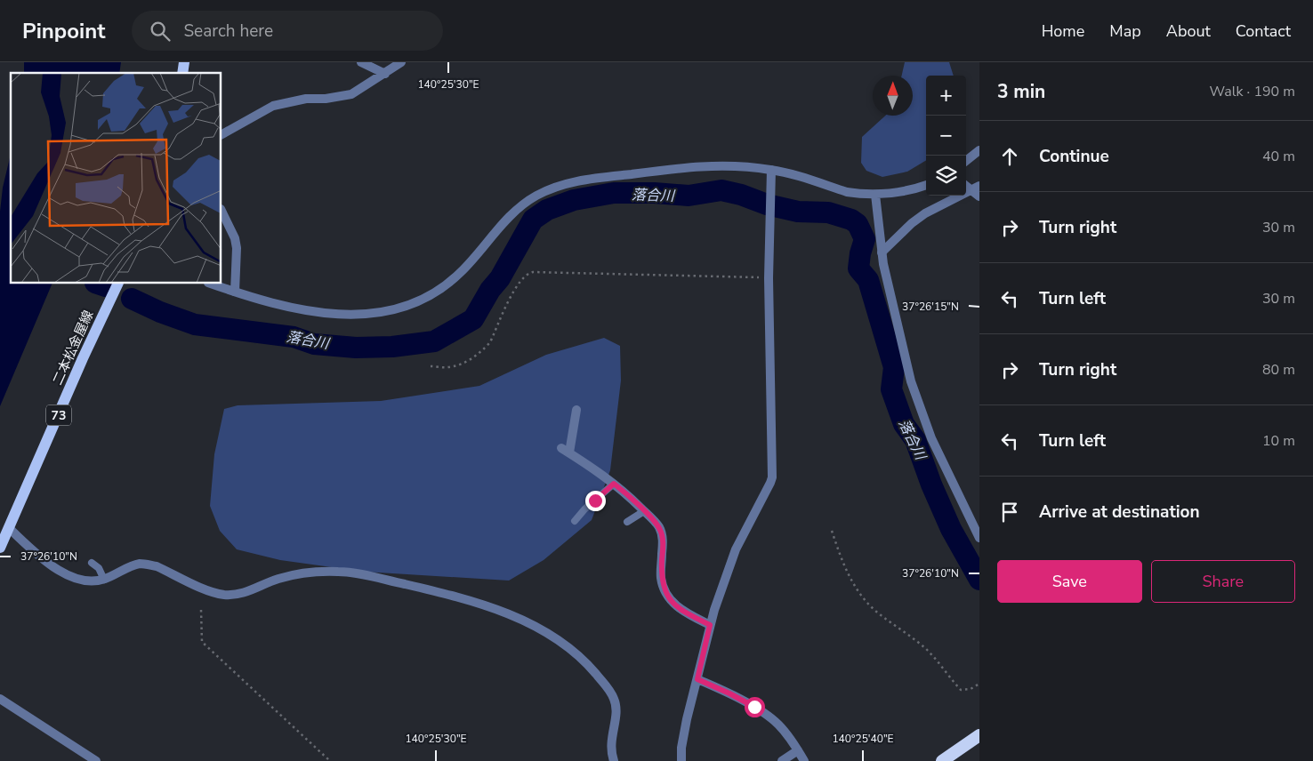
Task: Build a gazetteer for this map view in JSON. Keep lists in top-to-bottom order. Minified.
{"streets":{"main road":["二本松金屋線","73"]},"water":["落合川"],"north":"top","page":{"header":"Pinpoint","search":"Search here","nav":["Home","Map","About","Contact"],"heading":["3 min","Walk · 190 m"],"map_buttons":["+","−"],"list":[["Continue","40 m"],["Turn right","30 m"],["Turn left","30 m"],["Turn right","80 m"],["Turn left","10 m"],"Arrive at destination"],"buttons":["Save","Share"]},"coordinates":["140°25'30\"E","37°26'15\"N","37°26'10\"N","140°25'40\"E"]}
